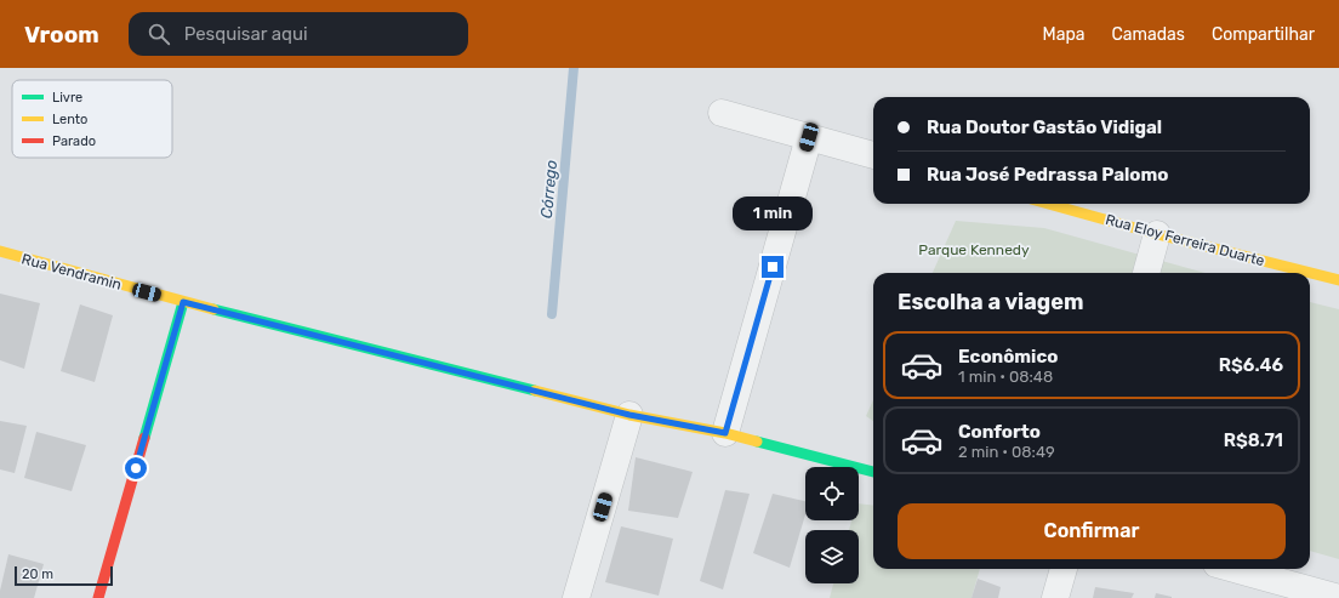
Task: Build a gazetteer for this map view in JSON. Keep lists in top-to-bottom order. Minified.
{"streets":{"street":["Rua Eloy Ferreira Duarte","Rua Vendramin"]},"water":["Córrego"],"parks":["Parque Kennedy"],"legend":["Livre","Lento","Parado"],"scale_bar":"20 m","page":{"header":"Vroom","search":"Pesquisar aqui","nav":["Mapa","Camadas","Compartilhar"],"banner":["Rua Doutor Gastão Vidigal","Rua José Pedrassa Palomo"],"bubble":"1 min","heading":"Escolha a viagem","list":[{"name":"Econômico","note":"1 min · 08:48","value":"R$6.46"},{"name":"Conforto","note":"2 min · 08:49","value":"R$8.71"}],"buttons":"Confirmar","scale":"20 m"}}
